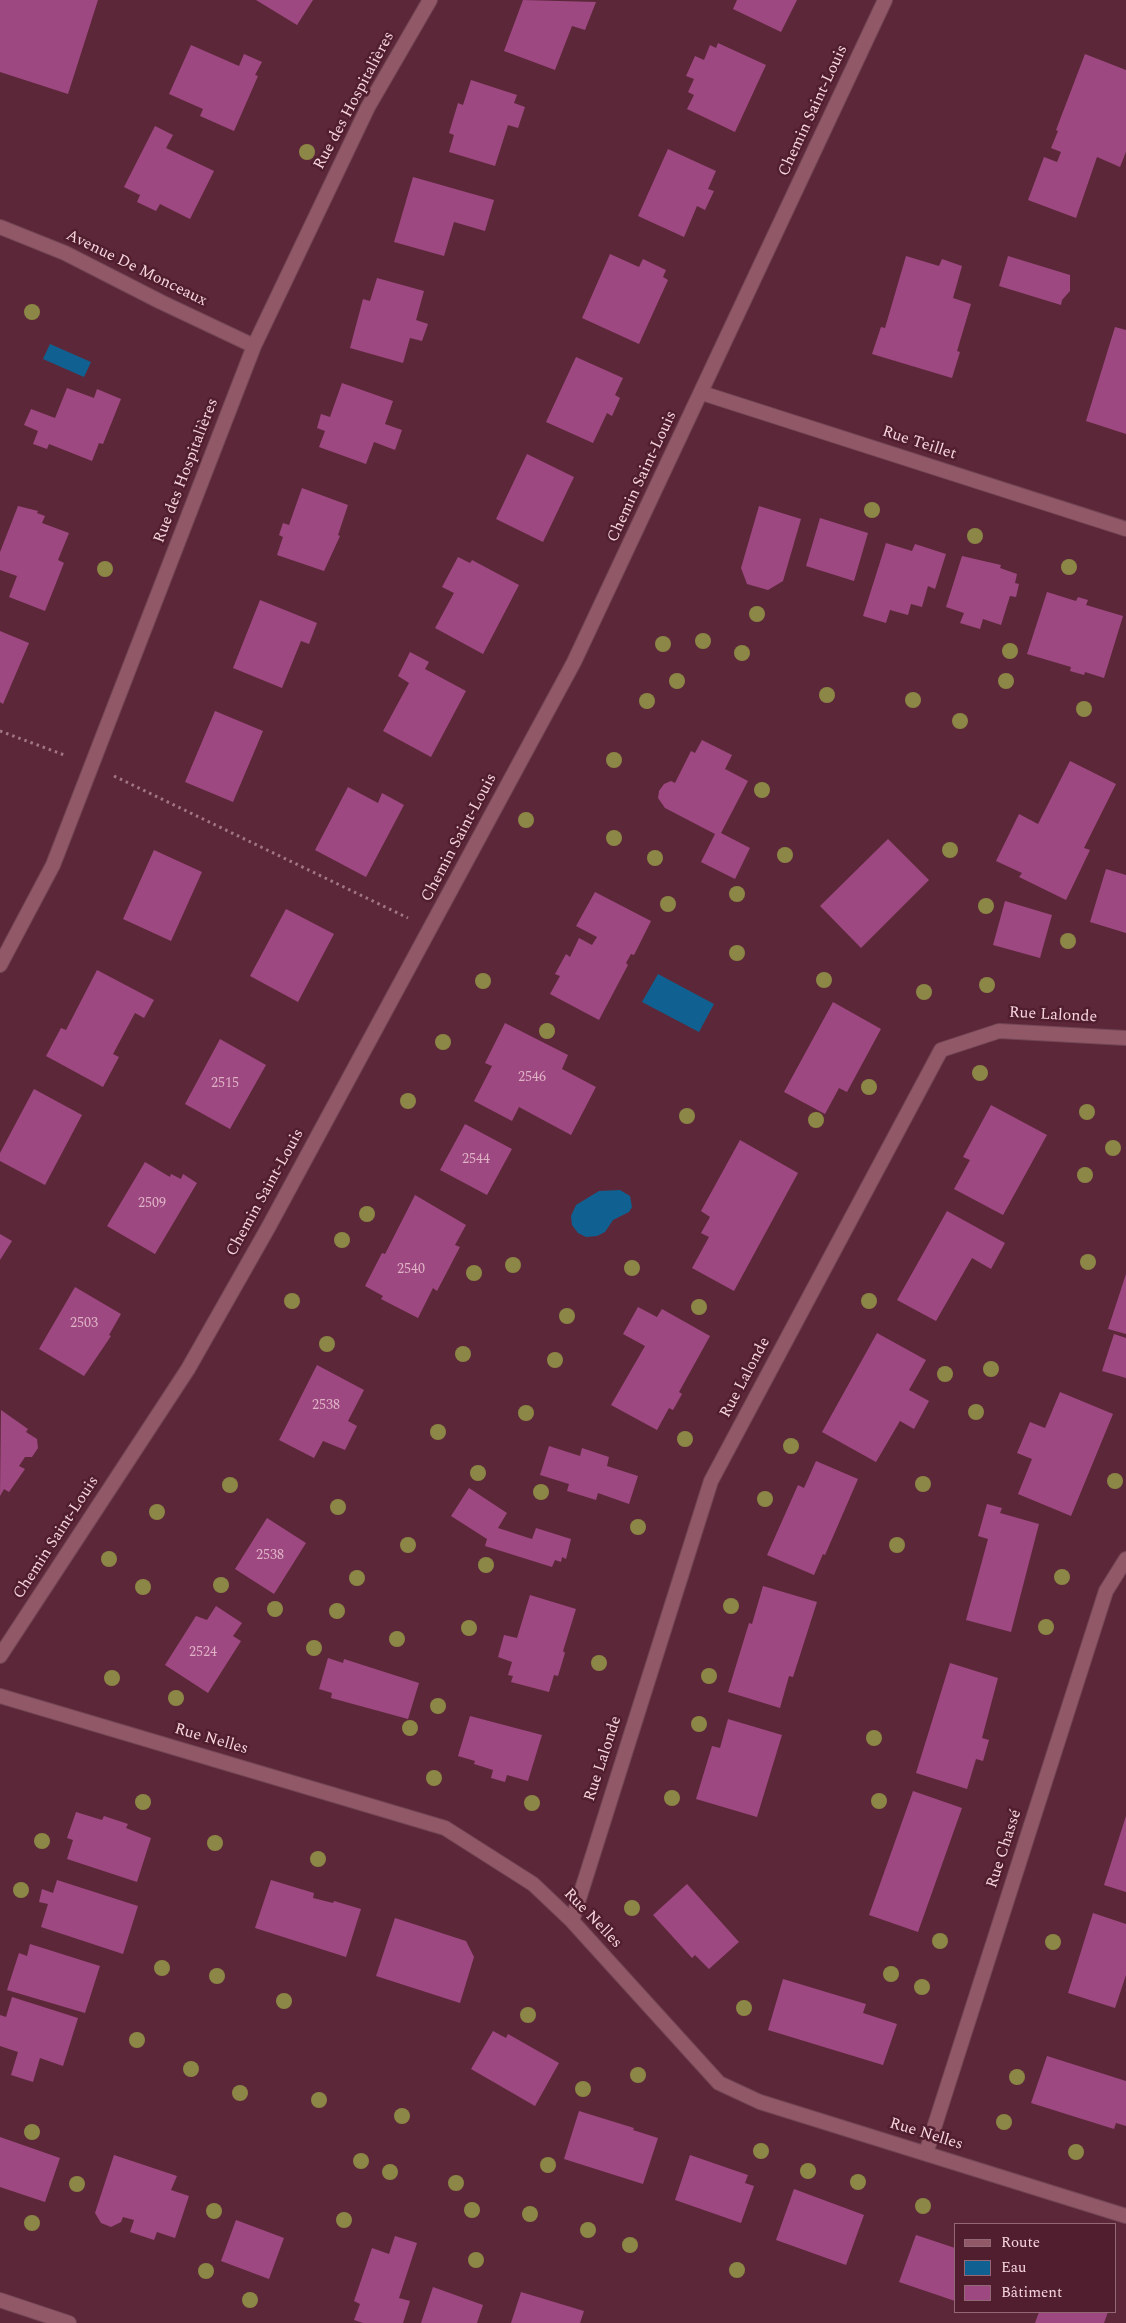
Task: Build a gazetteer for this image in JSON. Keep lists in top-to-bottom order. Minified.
{"streets":{"street":["Rue des Hospitalières","Chemin Saint-Louis","Avenue De Monceaux","Rue Teillet","Rue Lalonde","Rue Nelles","Rue Chassé"]},"crossings":[["Rue des Hospitalières","Avenue De Monceaux"],["Chemin Saint-Louis","Rue Teillet"],["Rue Lalonde","Rue Nelles"],["Rue Nelles","Rue Chassé"]],"house_numbers":["2546","2515","2544","2509","2540","2503","2538","2538","2524"],"legend":["Route","Eau","Bâtiment"]}
